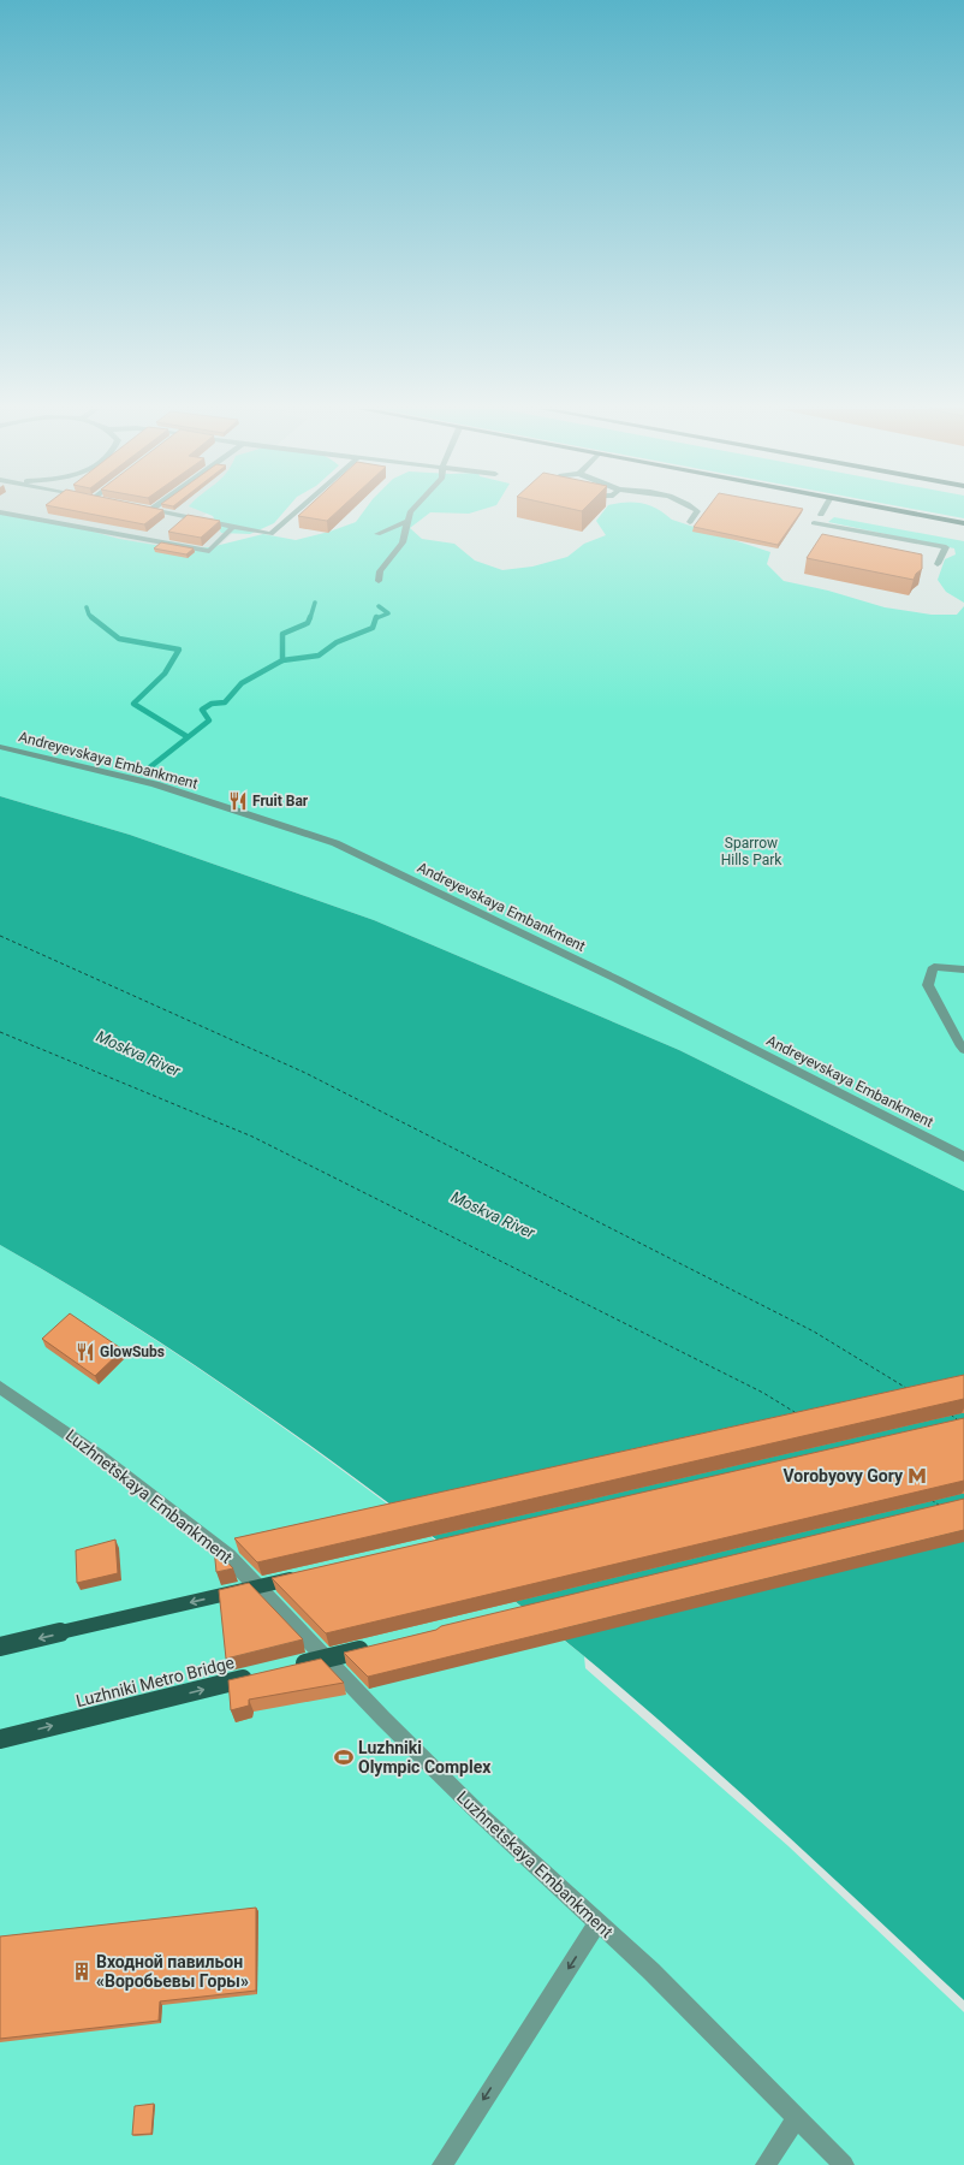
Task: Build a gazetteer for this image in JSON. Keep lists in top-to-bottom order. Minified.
{"streets":{"main road":["Luzhniki Metro Bridge"],"street":["Andreyevskaya Embankment","Luzhnetskaya Embankment"]},"water":["Moskva River"],"parks":["Sparrow Hills Park"],"places":{"restaurant":["Fruit Bar","GlowSubs"],"metro station":["Vorobyovy Gory"],"sports":["Luzhniki Olympic Complex"],"building":["Входной павильон «Воробьевы Горы»"]}}
